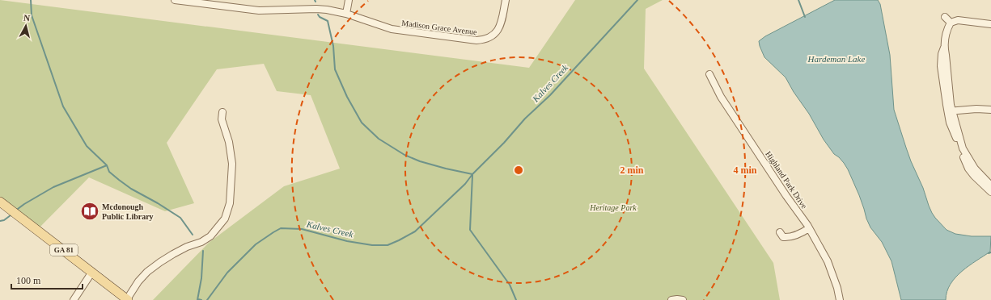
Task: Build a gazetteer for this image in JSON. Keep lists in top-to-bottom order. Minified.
{"streets":{"main road":["GA 81"],"street":["Madison Grace Avenue","Highland Park Drive"]},"water":["Hardeman Lake","Kalves Creek"],"parks":["Heritage Park"],"places":{"library":["Mcdonough Public Library"]},"scale_bar":"100 m","north":"top","rings":["2 min","4 min"]}
